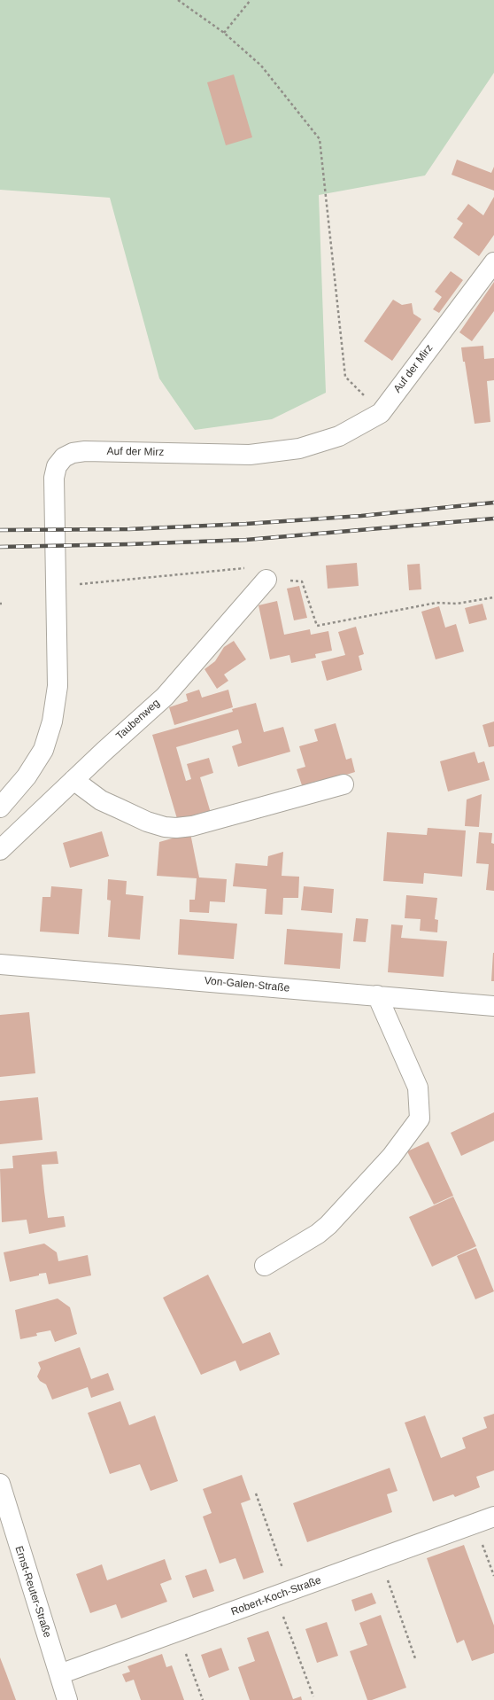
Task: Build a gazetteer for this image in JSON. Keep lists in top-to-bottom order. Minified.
{"streets":{"street":["Auf der Mirz","Taubenweg","Von-Galen-Straße","Ernst-Reuter-Straße","Robert-Koch-Straße"]},"crossings":[["Ernst-Reuter-Straße","Robert-Koch-Straße"]]}
